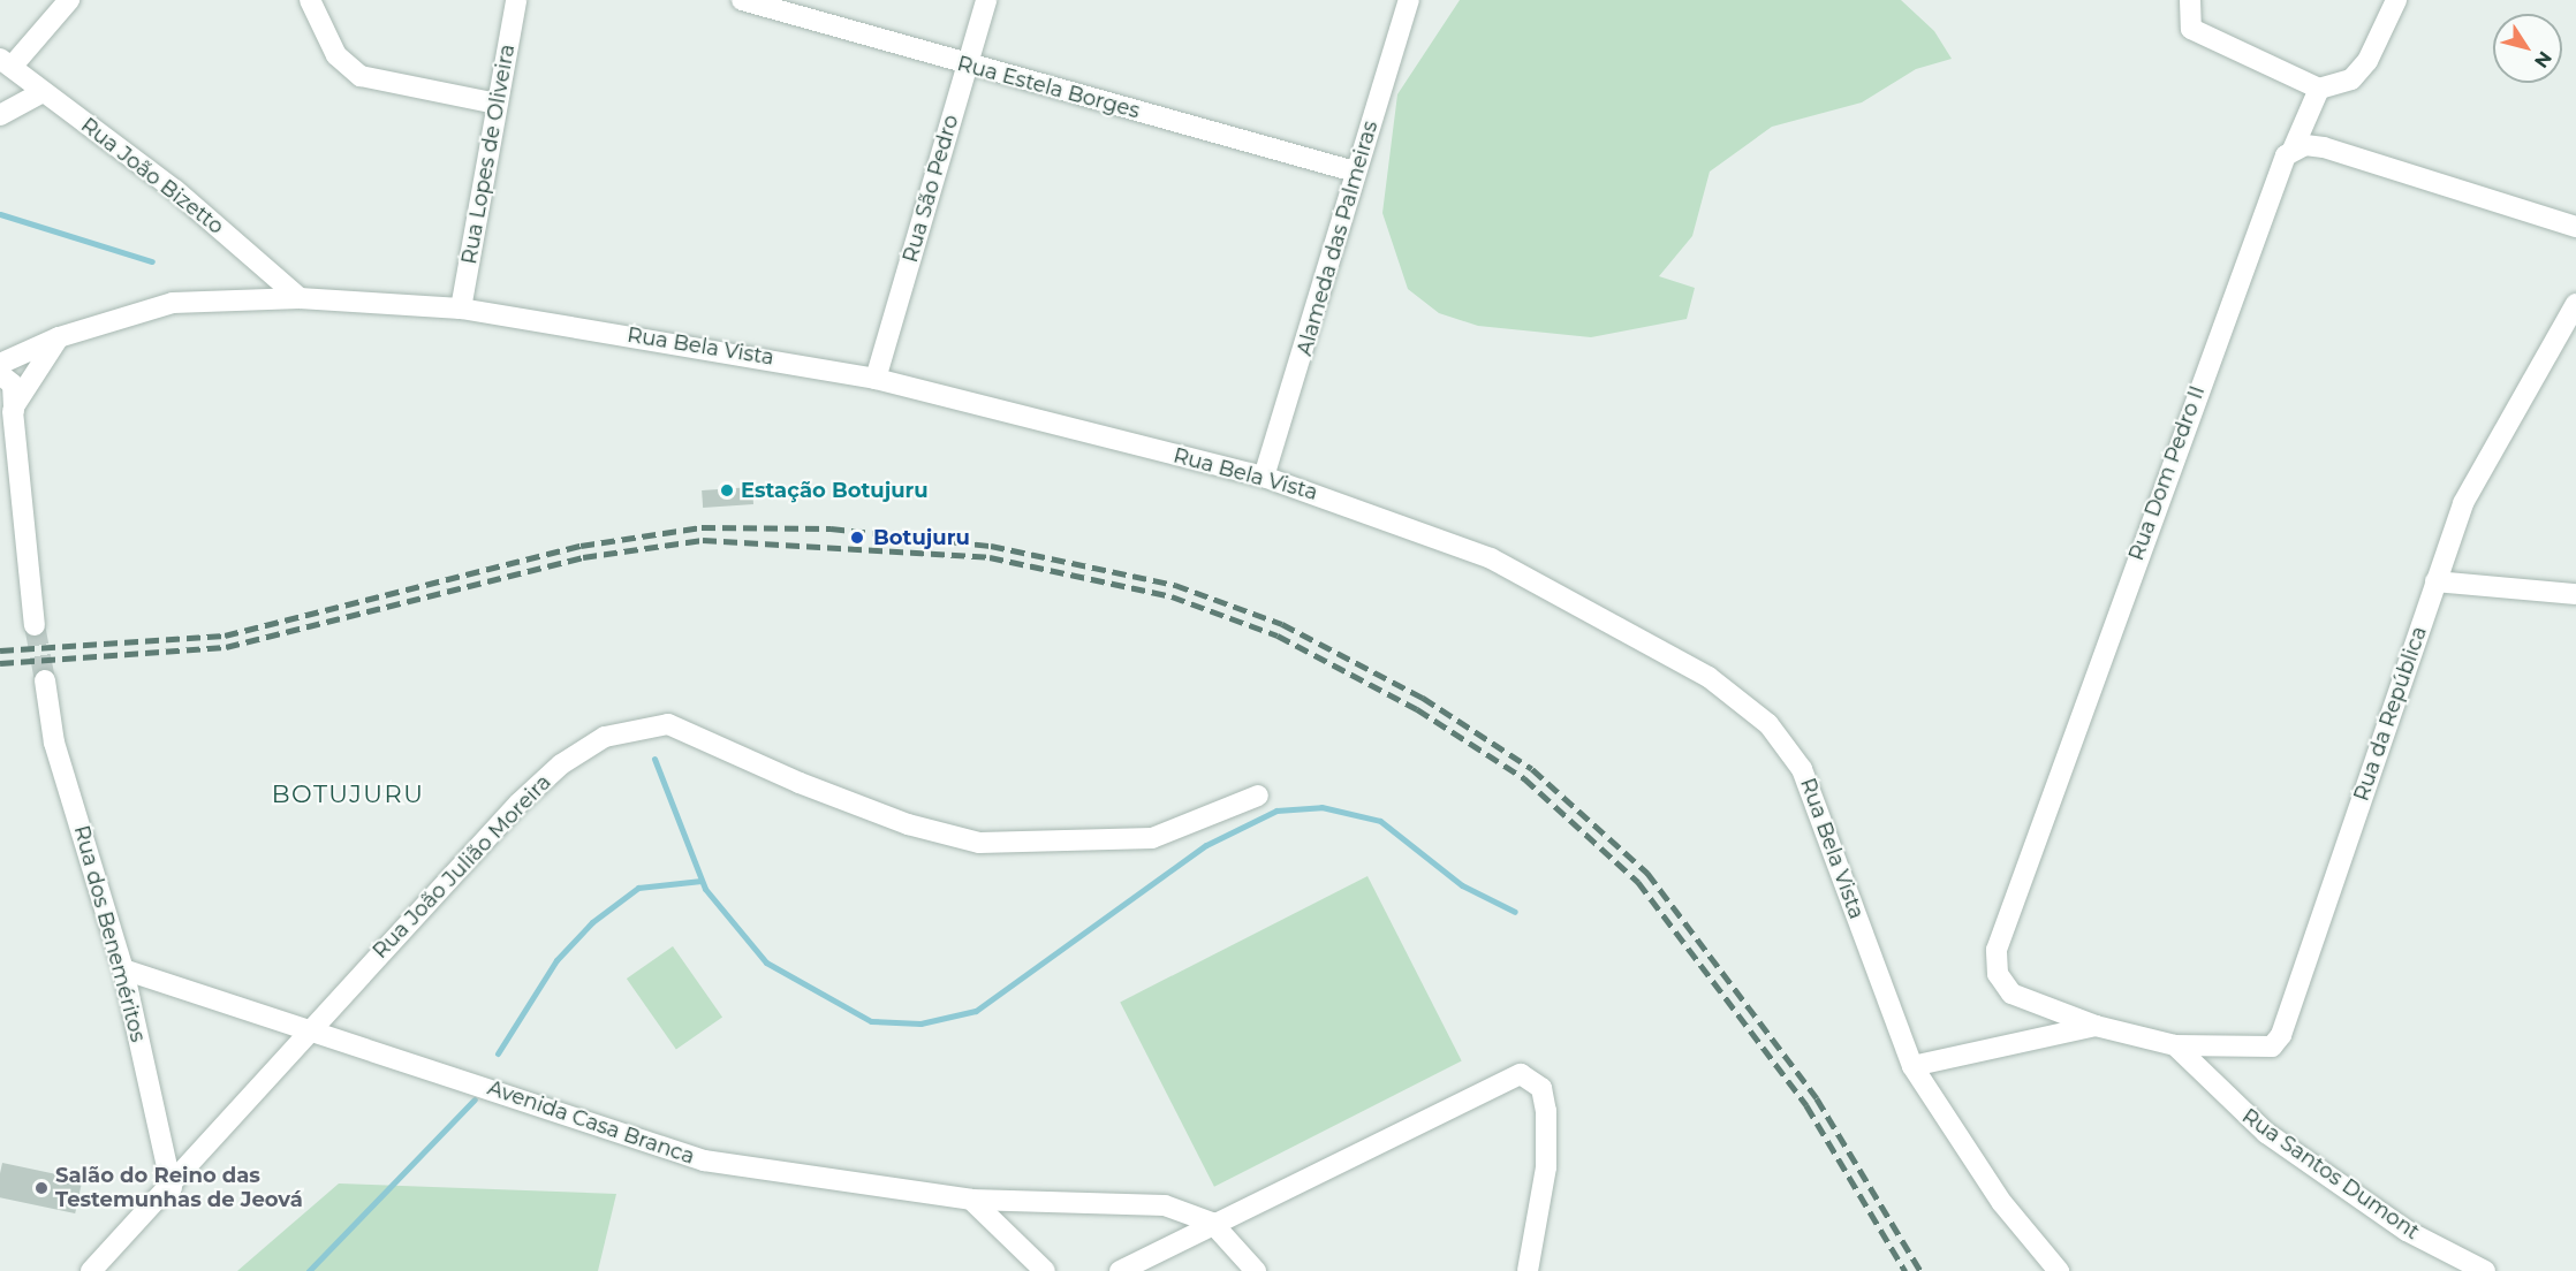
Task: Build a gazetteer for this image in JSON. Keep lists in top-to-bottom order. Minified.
{"streets":{"street":["Rua Estela Borges","Rua Lopes de Oliveira","Rua João Bizetto","Rua São Pedro","Alameda das Palmeiras","Rua Bela Vista","Rua Dom Pedro II","Rua da República","Rua João Julião Moreira","Rua dos Beneméritos","Avenida Casa Branca","Rua Santos Dumont"]},"crossings":[["Rua Estela Borges","Rua São Pedro"],["Rua Estela Borges","Alameda das Palmeiras"],["Rua Lopes de Oliveira","Rua Bela Vista"],["Rua João Bizetto","Rua Bela Vista"],["Rua São Pedro","Rua Bela Vista"],["Alameda das Palmeiras","Rua Bela Vista"],["Rua da República","Rua Santos Dumont"],["Rua João Julião Moreira","Rua dos Beneméritos"],["Rua João Julião Moreira","Avenida Casa Branca"],["Rua dos Beneméritos","Avenida Casa Branca"]],"districts":["BOTUJURU"],"places":["Estação Botujuru","Botujuru","Salão do Reino das Testemunhas de Jeová"],"north":"bottom right"}
